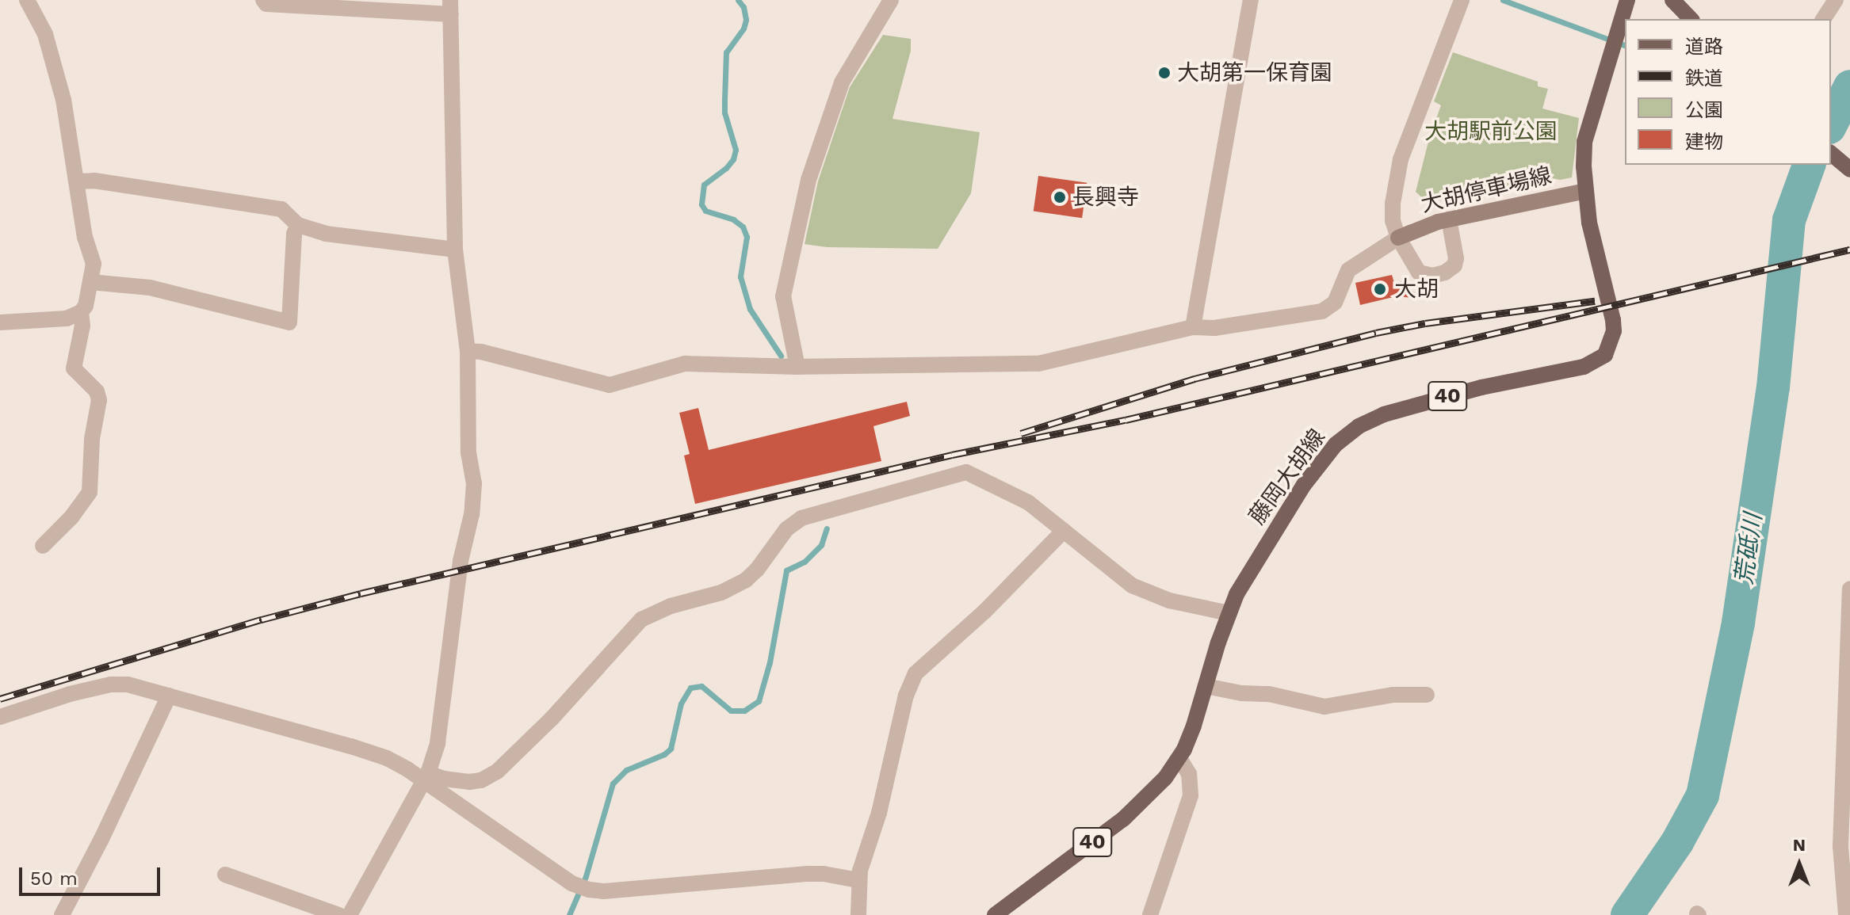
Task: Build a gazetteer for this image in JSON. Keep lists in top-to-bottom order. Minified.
{"streets":{"main road":["大胡停車場線","40","藤岡大胡線"]},"crossings":[["大胡停車場線","藤岡大胡線"]],"water":["荒砥川"],"parks":["大胡駅前公園"],"places":["大胡第一保育園","長興寺","大胡"],"legend":["道路","鉄道","公園","建物"],"scale_bar":"50 m","north":"top"}
